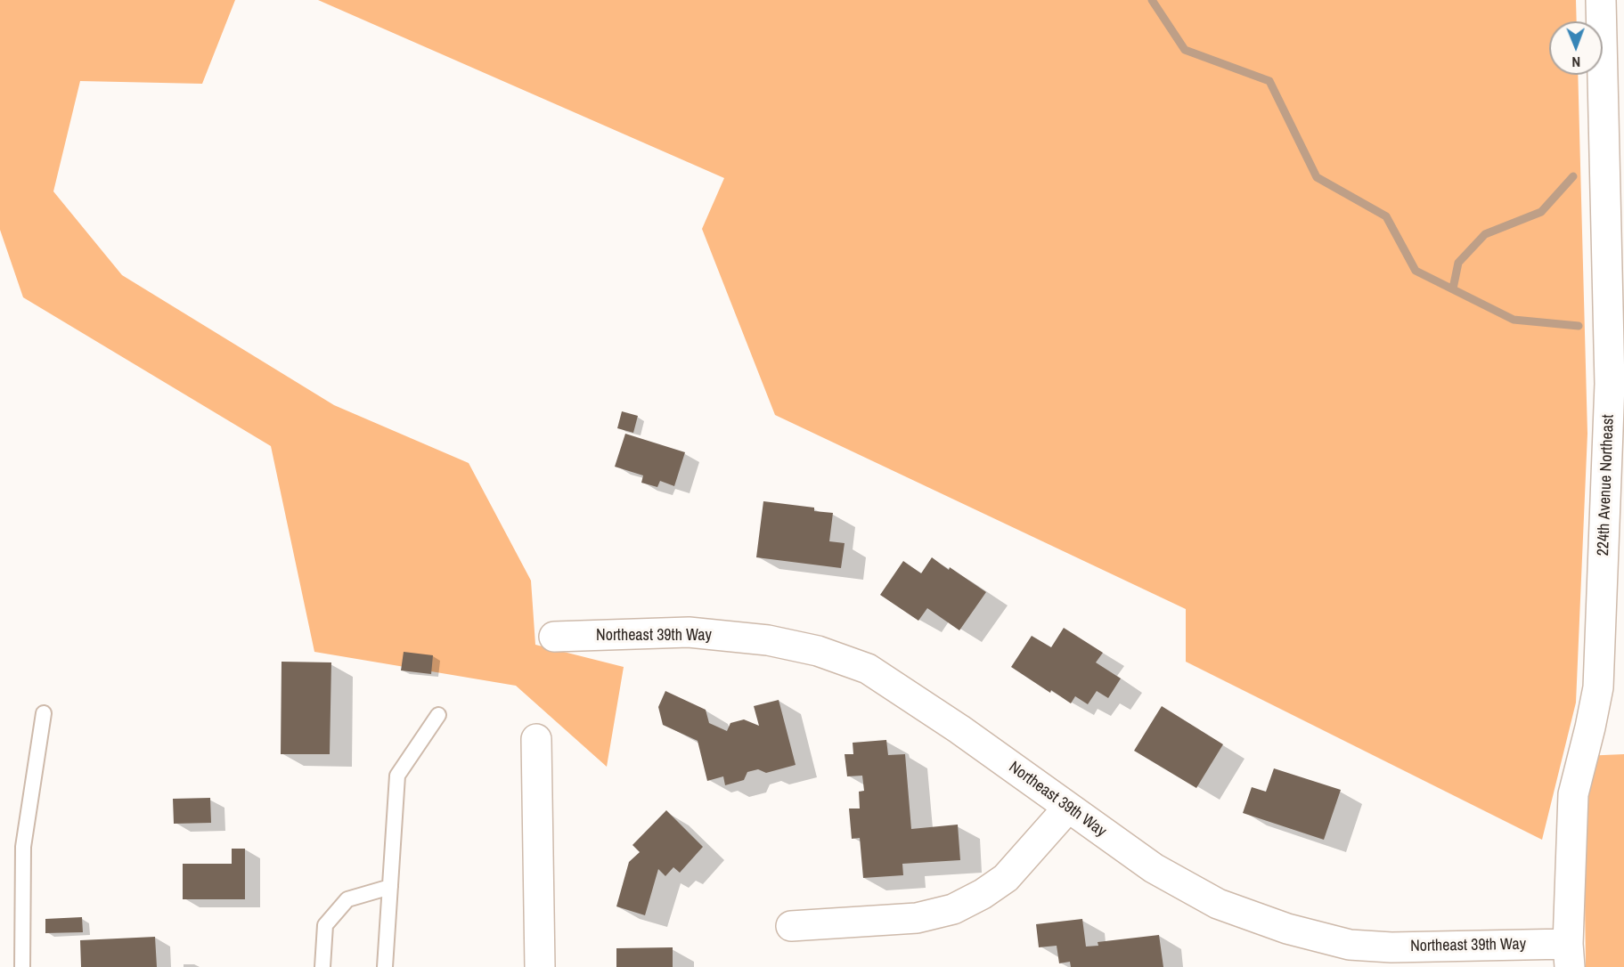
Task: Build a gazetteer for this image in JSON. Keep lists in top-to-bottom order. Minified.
{"streets":{"street":["224th Avenue Northeast","Northeast 39th Way"]},"crossings":[["224th Avenue Northeast","Northeast 39th Way"]],"north":"bottom"}
